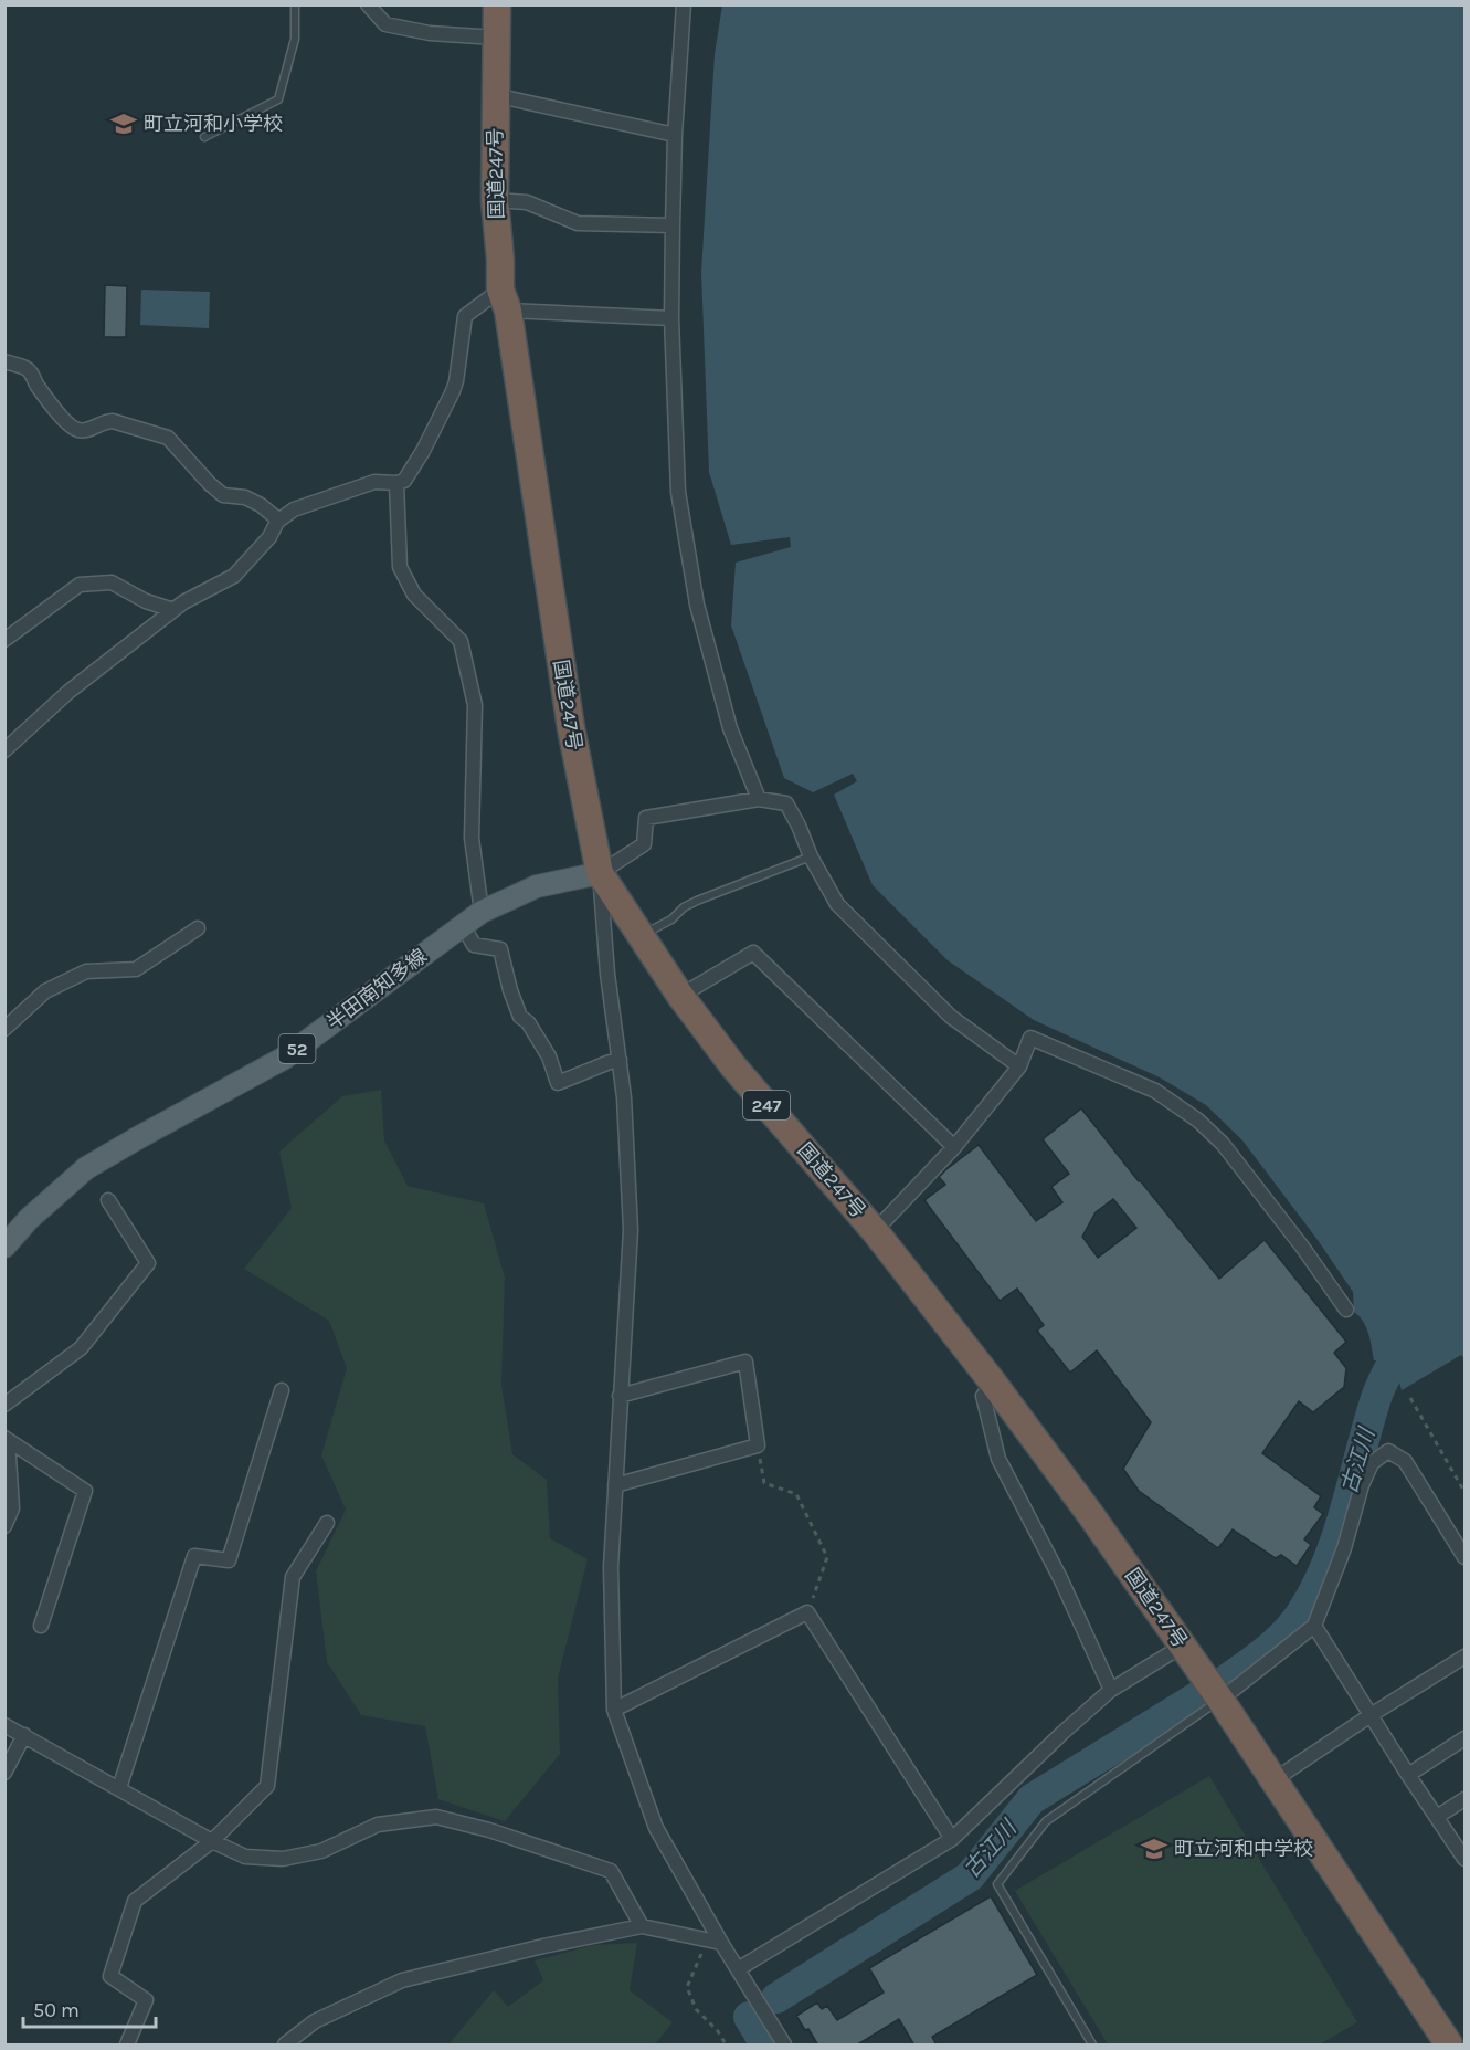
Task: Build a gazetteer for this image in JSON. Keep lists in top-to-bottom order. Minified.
{"streets":{"highway":["国道247号","247"],"main road":["半田南知多線","52"]},"crossings":[["国道247号","半田南知多線"]],"water":["古江川"],"places":{"school or university":["町立河和小学校","町立河和中学校"]},"scale_bar":"50 m"}
